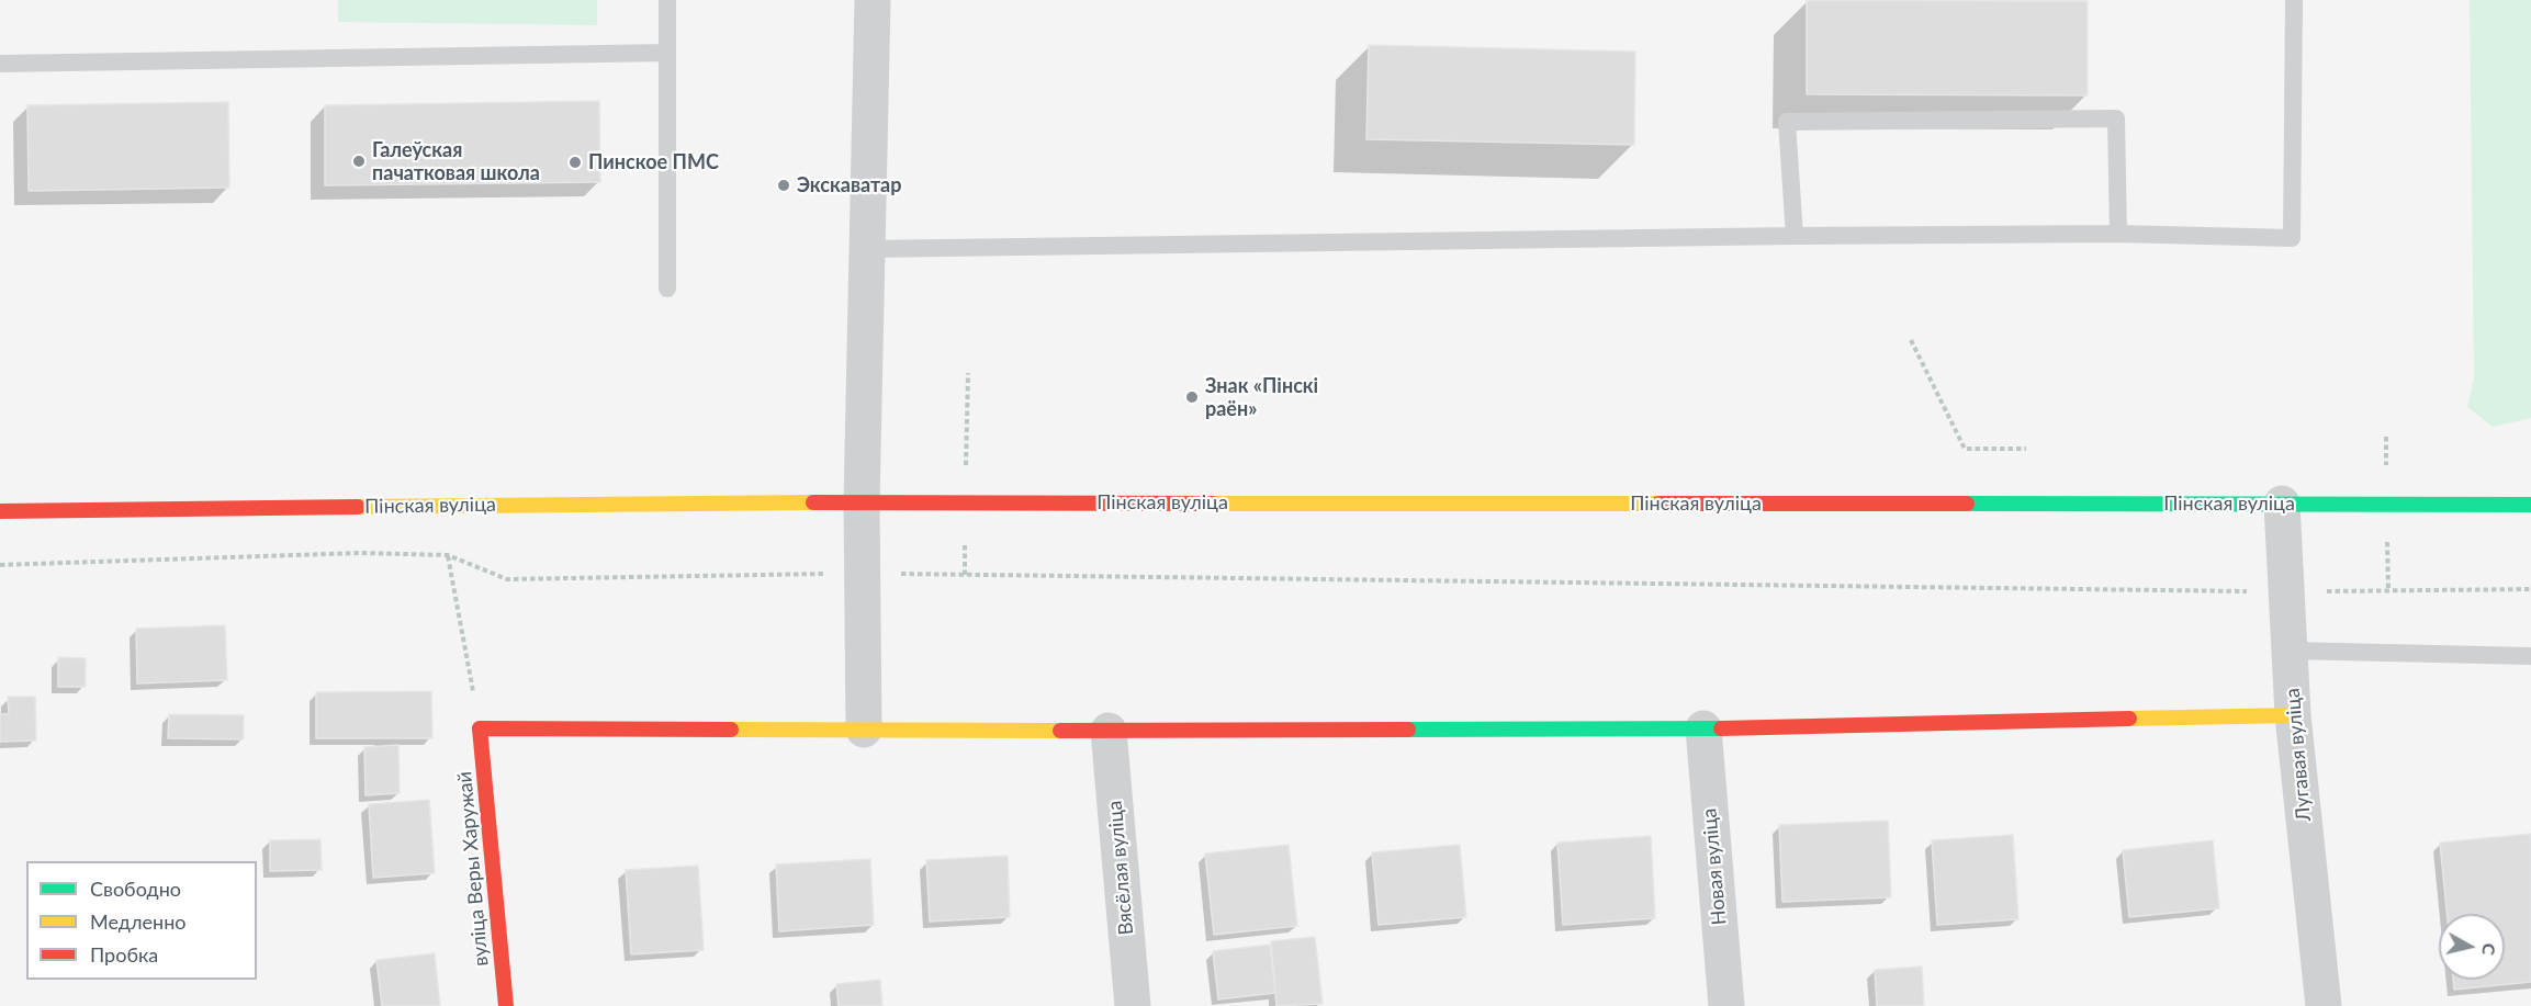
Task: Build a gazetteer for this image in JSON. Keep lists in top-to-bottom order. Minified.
{"streets":{"main road":["Пінская вуліца","вуліца Веры Харужай"],"street":["Лугавая вуліца","Новая вуліца","Вясёлая вуліца"]},"crossings":[["Пінская вуліца","Лугавая вуліца"]],"places":["Галеўская пачатковая школа","Пинское ПМС","Экскаватар","Знак «Пінскі раён»"],"legend":["Свободно","Медленно","Пробка"],"north":"right"}
